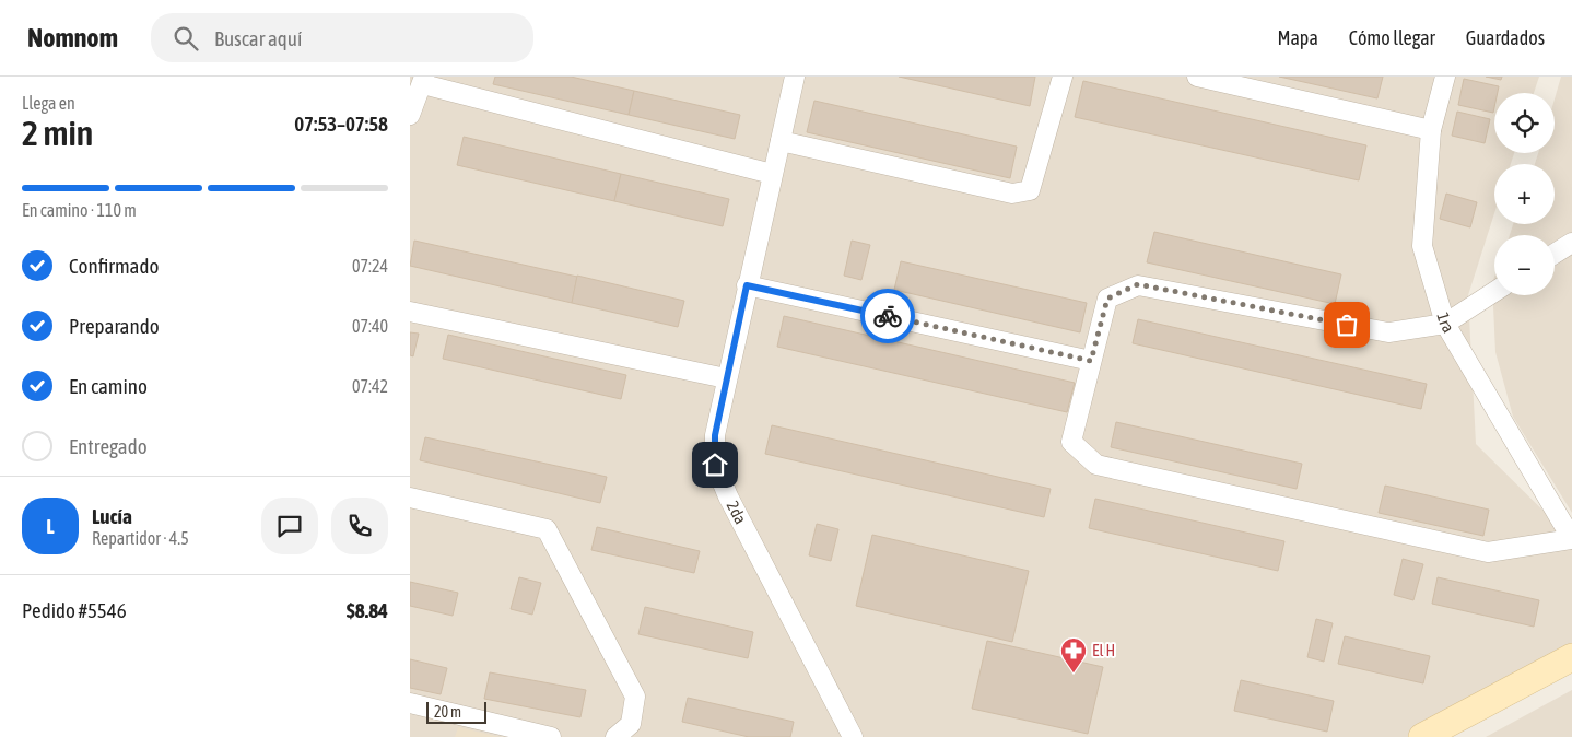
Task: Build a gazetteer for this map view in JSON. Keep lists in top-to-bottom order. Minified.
{"streets":{"street":["1ra","2da"]},"places":{"pharmacy":["El H"]},"scale_bar":"20 m","page":{"header":"Nomnom","search":"Buscar aquí","nav":["Mapa","Cómo llegar","Guardados"],"heading":["2 min","Llega en","07:53–07:58"],"panel":["Lucía","Repartidor · 4.5","Pedido #5546","$8.84"],"map_buttons":["+","−"],"bar":"En camino · 110 m","list":[["Confirmado","07:24"],["Preparando","07:40"],["En camino","07:42"],"Entregado"],"round":"L","scale":"20 m"}}
